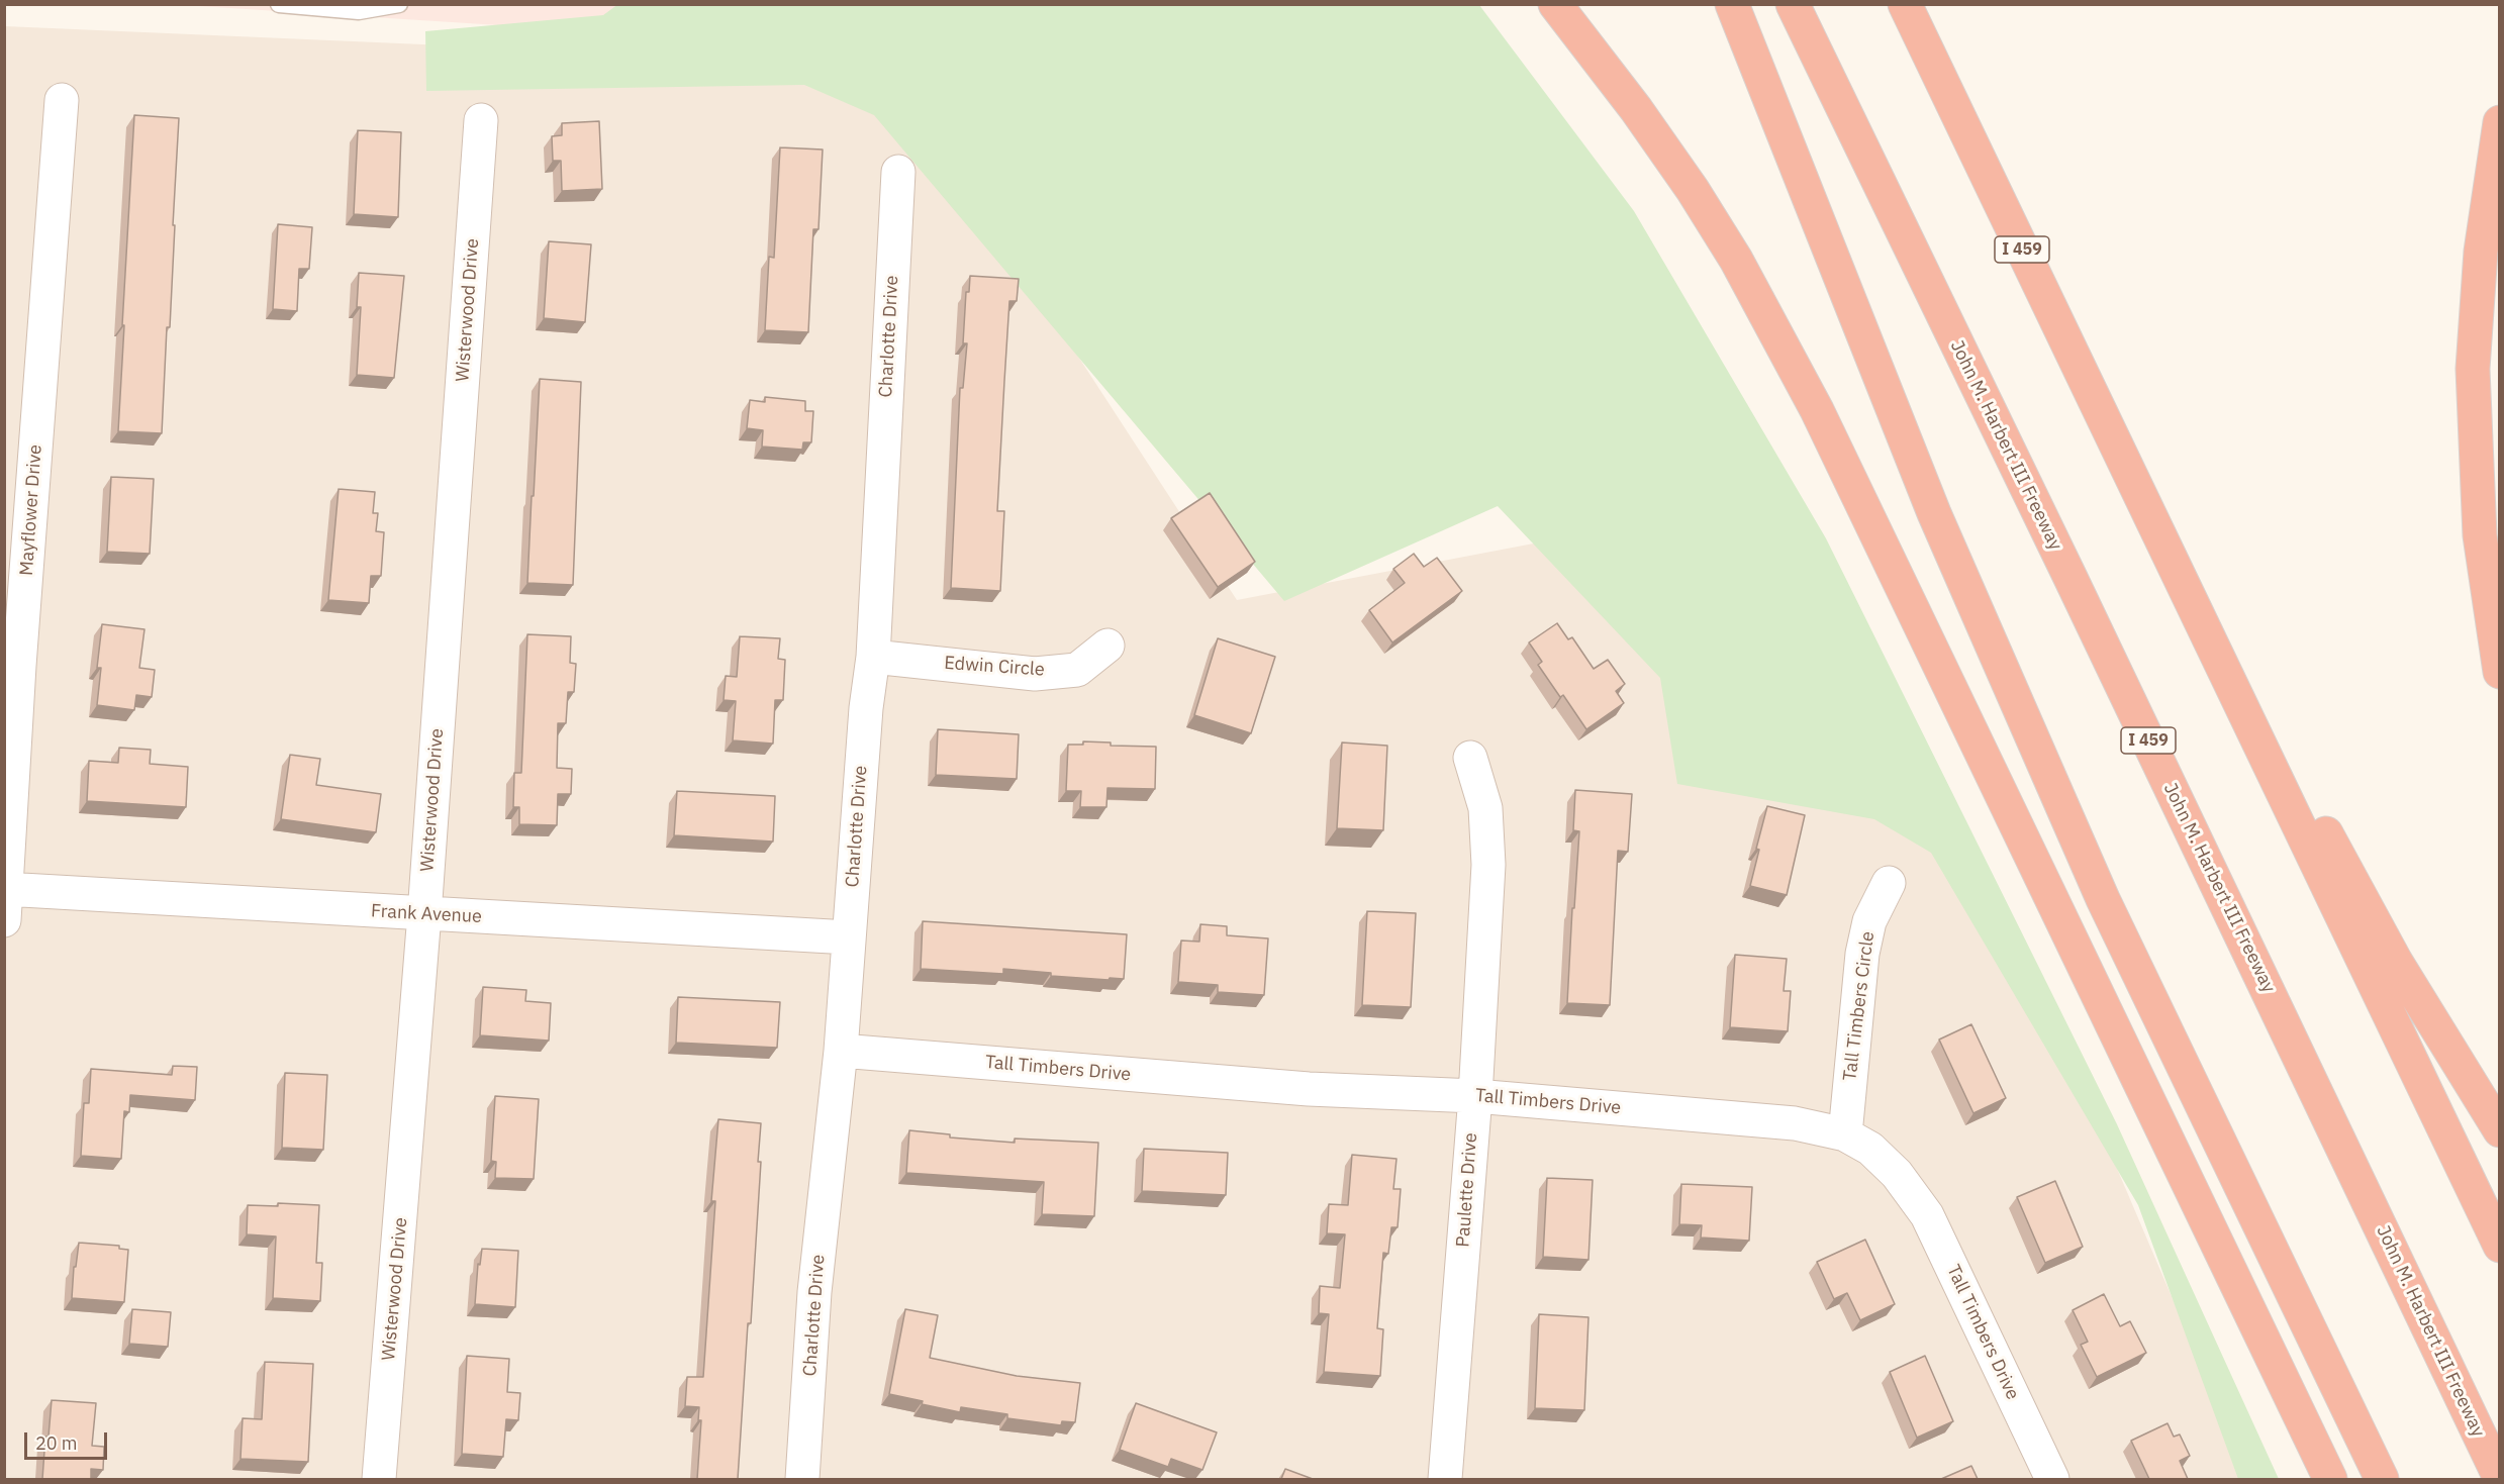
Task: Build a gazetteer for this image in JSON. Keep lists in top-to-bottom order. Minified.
{"streets":{"highway":["I 459","John M. Harbert III Freeway"],"street":["Wisterwood Drive","Charlotte Drive","Mayflower Drive","Edwin Circle","Frank Avenue","Tall Timbers Circle","Tall Timbers Drive","Paulette Drive"]},"crossings":[["Wisterwood Drive","Frank Avenue"],["Charlotte Drive","Edwin Circle"],["Charlotte Drive","Frank Avenue"],["Charlotte Drive","Tall Timbers Drive"],["Mayflower Drive","Frank Avenue"],["Tall Timbers Circle","Tall Timbers Drive"],["Tall Timbers Drive","Paulette Drive"]],"scale_bar":"20 m"}
